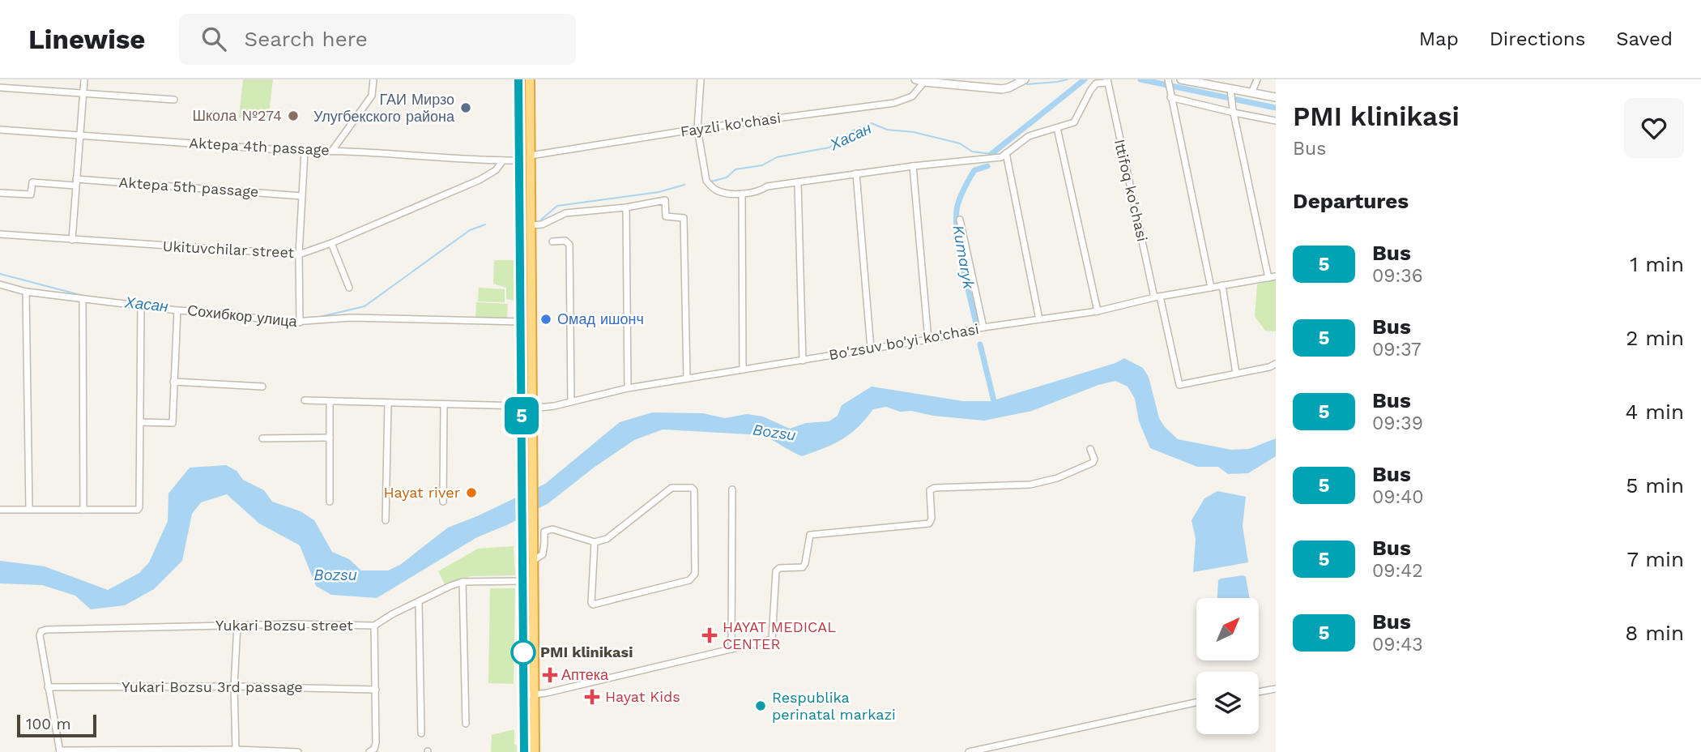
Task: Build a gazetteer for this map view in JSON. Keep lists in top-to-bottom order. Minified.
{"streets":{"street":["Fayzli ko'chasi","Aktepa 4th passage","Aktepa 5th passage","Ittifoq ko'chasi","Ukituvchilar street","Сохибкор улица","Bo'zsuv bo'yi ko'chasi","Yukari Bozsu street","Yukari Bozsu 3rd passage"]},"crossings":[["Aktepa 4th passage","Ukituvchilar street"],["Ittifoq ko'chasi","Bo'zsuv bo'yi ko'chasi"],["Yukari Bozsu street","Yukari Bozsu 3rd passage"]],"water":["Хасан","Kumaryk","Bozsu"],"places":{"other":["ГАИ Мирзо Улугбекского района","Школа №274","Омад ишонч","Hayat river","PMI klinikasi","Respublika perinatal markazi"],"health":["HAYAT MEDICAL CENTER","Аптека","Hayat Kids"]},"lines":["bus line 5"],"scale_bar":"100 m","north":"top right","page":{"header":"Linewise","search":"Search here","nav":["Map","Directions","Saved"],"on_map":"5","heading":[["PMI klinikasi","Bus"],"Departures"],"list":[{"mark":"5","name":"Bus","note":"09:36","value":"1 min"},{"mark":"5","name":"Bus","note":"09:37","value":"2 min"},{"mark":"5","name":"Bus","note":"09:39","value":"4 min"},{"mark":"5","name":"Bus","note":"09:40","value":"5 min"},{"mark":"5","name":"Bus","note":"09:42","value":"7 min"},{"mark":"5","name":"Bus","note":"09:43","value":"8 min"}],"scale":"100 m"}}
